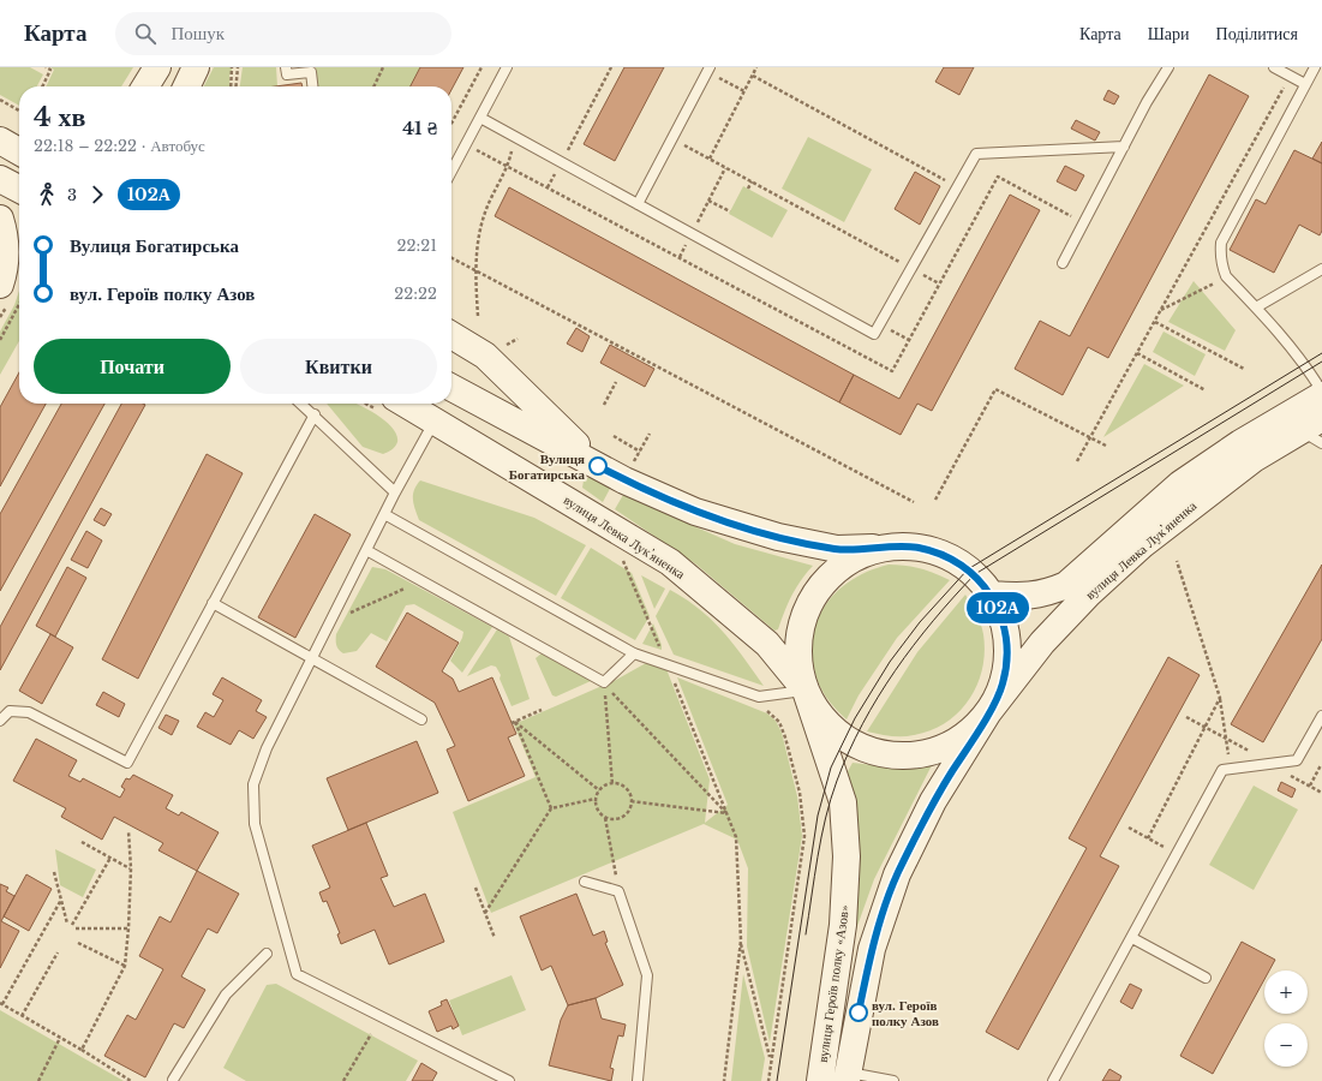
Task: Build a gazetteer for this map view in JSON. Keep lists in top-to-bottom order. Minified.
{"streets":{"main road":["вулиця Левка Лукʼяненка","вулиця Героїв полку «Азов»"]},"crossings":[["вулиця Левка Лукʼяненка","вулиця Героїв полку «Азов»"]],"places":["Вулиця Богатирська","вул. Героїв полку Азов"],"lines":["bus line 102А"],"page":{"header":"Карта","search":"Пошук","nav":["Карта","Шари","Поділитися"],"on_map":"102А","heading":["4 хв","22:18 – 22:22 · Автобус","41 ₴"],"legs":["3","102А"],"list":[{"name":"Вулиця Богатирська","value":"22:21"},{"name":"вул. Героїв полку Азов","value":"22:22"}],"buttons":["Почати","Квитки"],"map_buttons":["+","−"]}}
